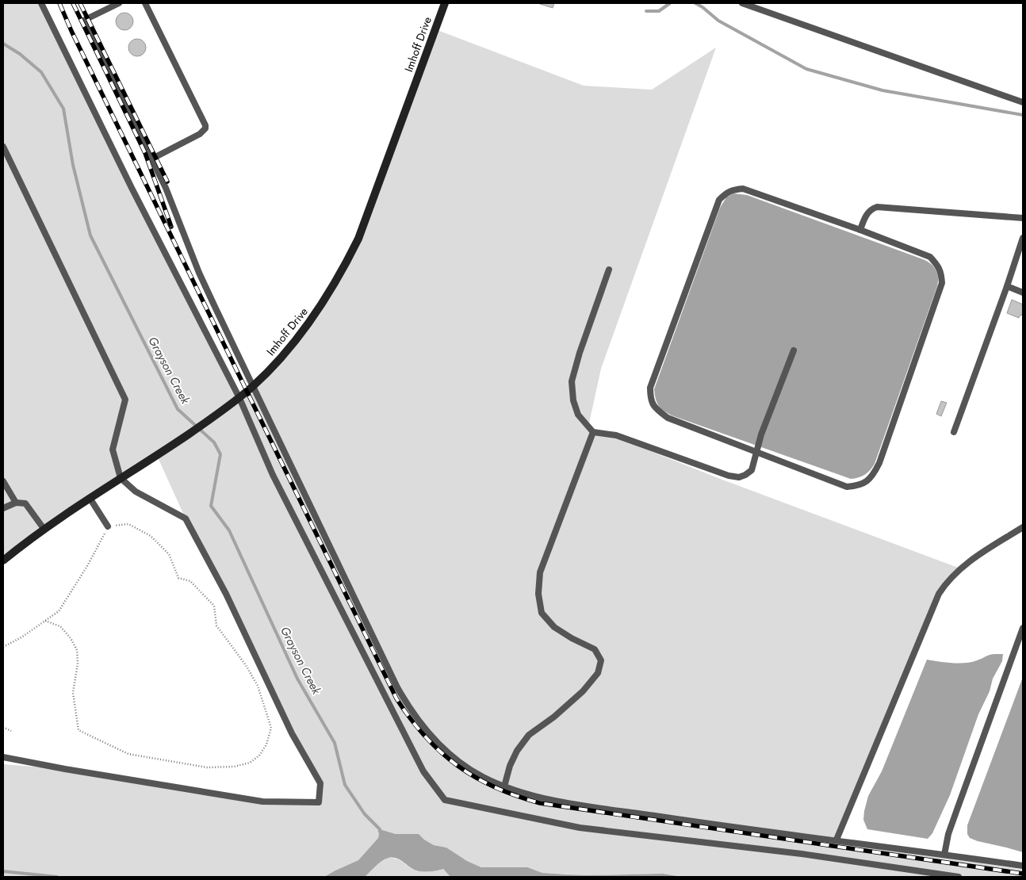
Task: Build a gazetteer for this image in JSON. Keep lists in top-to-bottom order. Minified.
{"streets":{"street":["Imhoff Drive"]},"water":["Grayson Creek"]}
